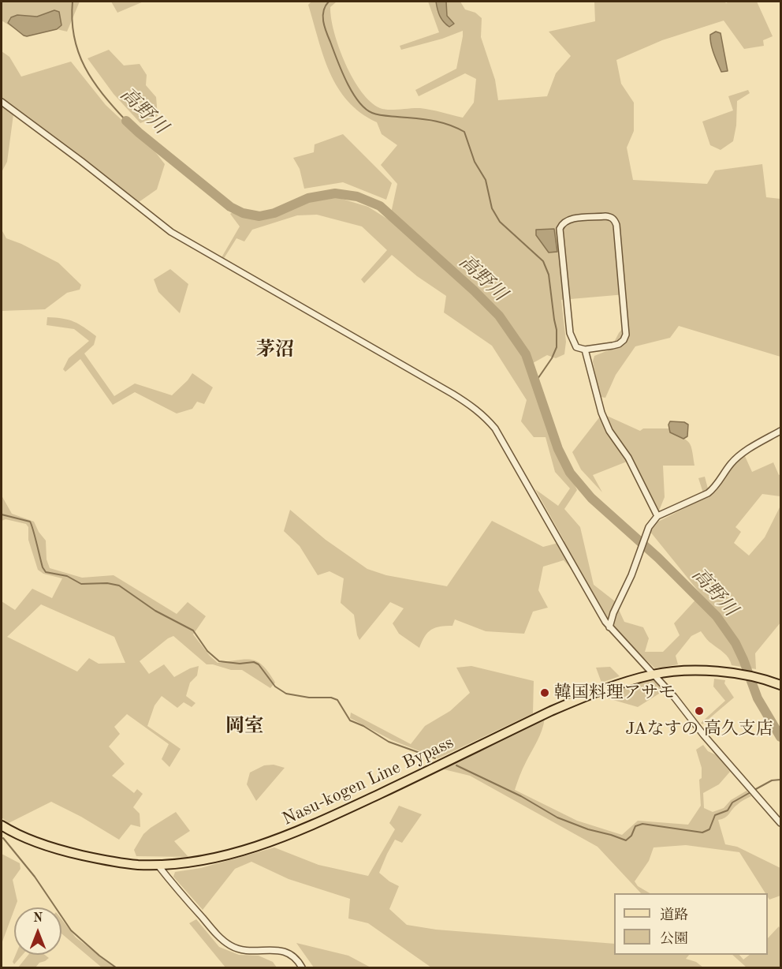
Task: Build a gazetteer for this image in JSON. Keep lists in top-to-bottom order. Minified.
{"streets":{"main road":["Nasu-kogen Line Bypass"]},"districts":["茅沼","岡室"],"water":["高野川"],"places":["韓国料理アサモ","JAなすの 高久支店"],"legend":["道路","公園"],"north":"top"}
